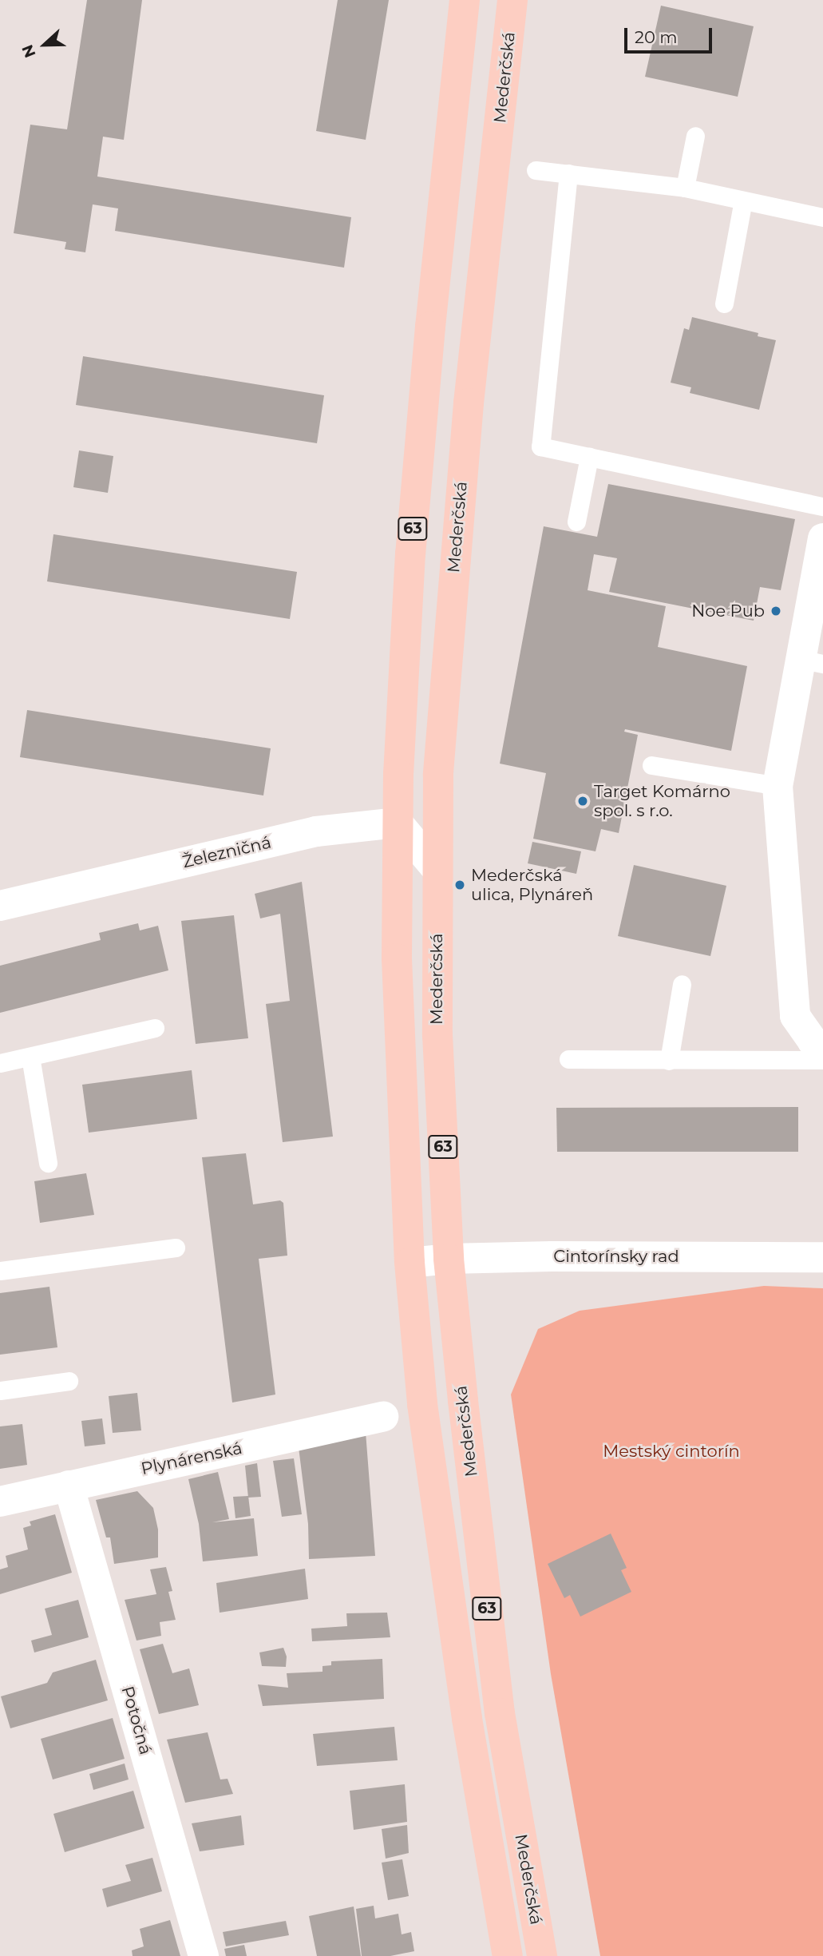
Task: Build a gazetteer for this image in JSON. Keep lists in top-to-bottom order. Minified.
{"streets":{"main road":["Mederčská","63"],"street":["Železničná","Cintorínsky rad","Plynárenská","Potočná"]},"crossings":[["Mederčská","Železničná"],["Mederčská","Cintorínsky rad"],["Plynárenská","Potočná"]],"parks":["Mestský cintorín"],"places":["Noe Pub","Target Komárno spol. s r.o.","Mederčská ulica, Plynáreň"],"scale_bar":"20 m","north":"left"}
